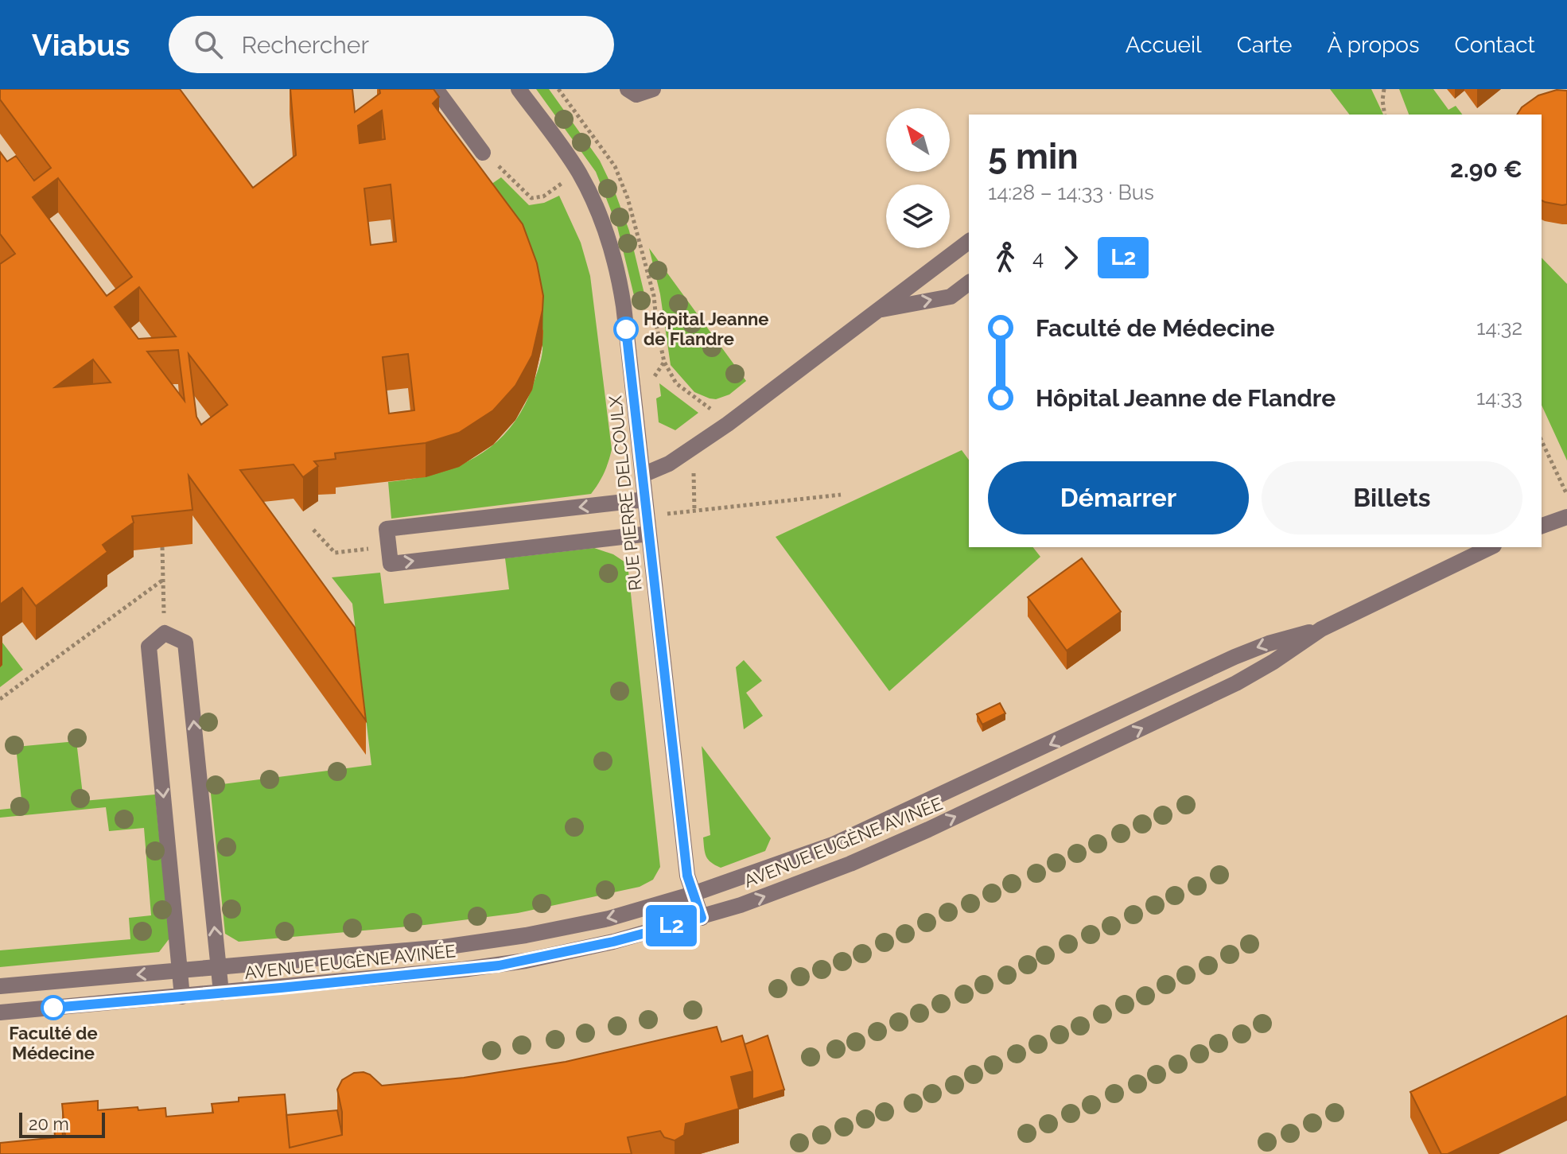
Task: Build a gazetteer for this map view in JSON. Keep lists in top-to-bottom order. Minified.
{"streets":{"street":["RUE PIERRE DELCOULX","AVENUE EUGÈNE AVINÉE"]},"crossings":[["RUE PIERRE DELCOULX","AVENUE EUGÈNE AVINÉE"]],"places":["Hôpital Jeanne de Flandre","Faculté de Médecine"],"lines":["bus line L2"],"scale_bar":"20 m","north":"top left","page":{"header":"Viabus","search":"Rechercher","nav":["Accueil","Carte","À propos","Contact"],"on_map":"L2","heading":["5 min","14:28 – 14:33 · Bus","2.90 €"],"legs":["4","L2"],"list":[{"name":"Faculté de Médecine","value":"14:32"},{"name":"Hôpital Jeanne de Flandre","value":"14:33"}],"buttons":["Démarrer","Billets"],"scale":"20 m"}}
